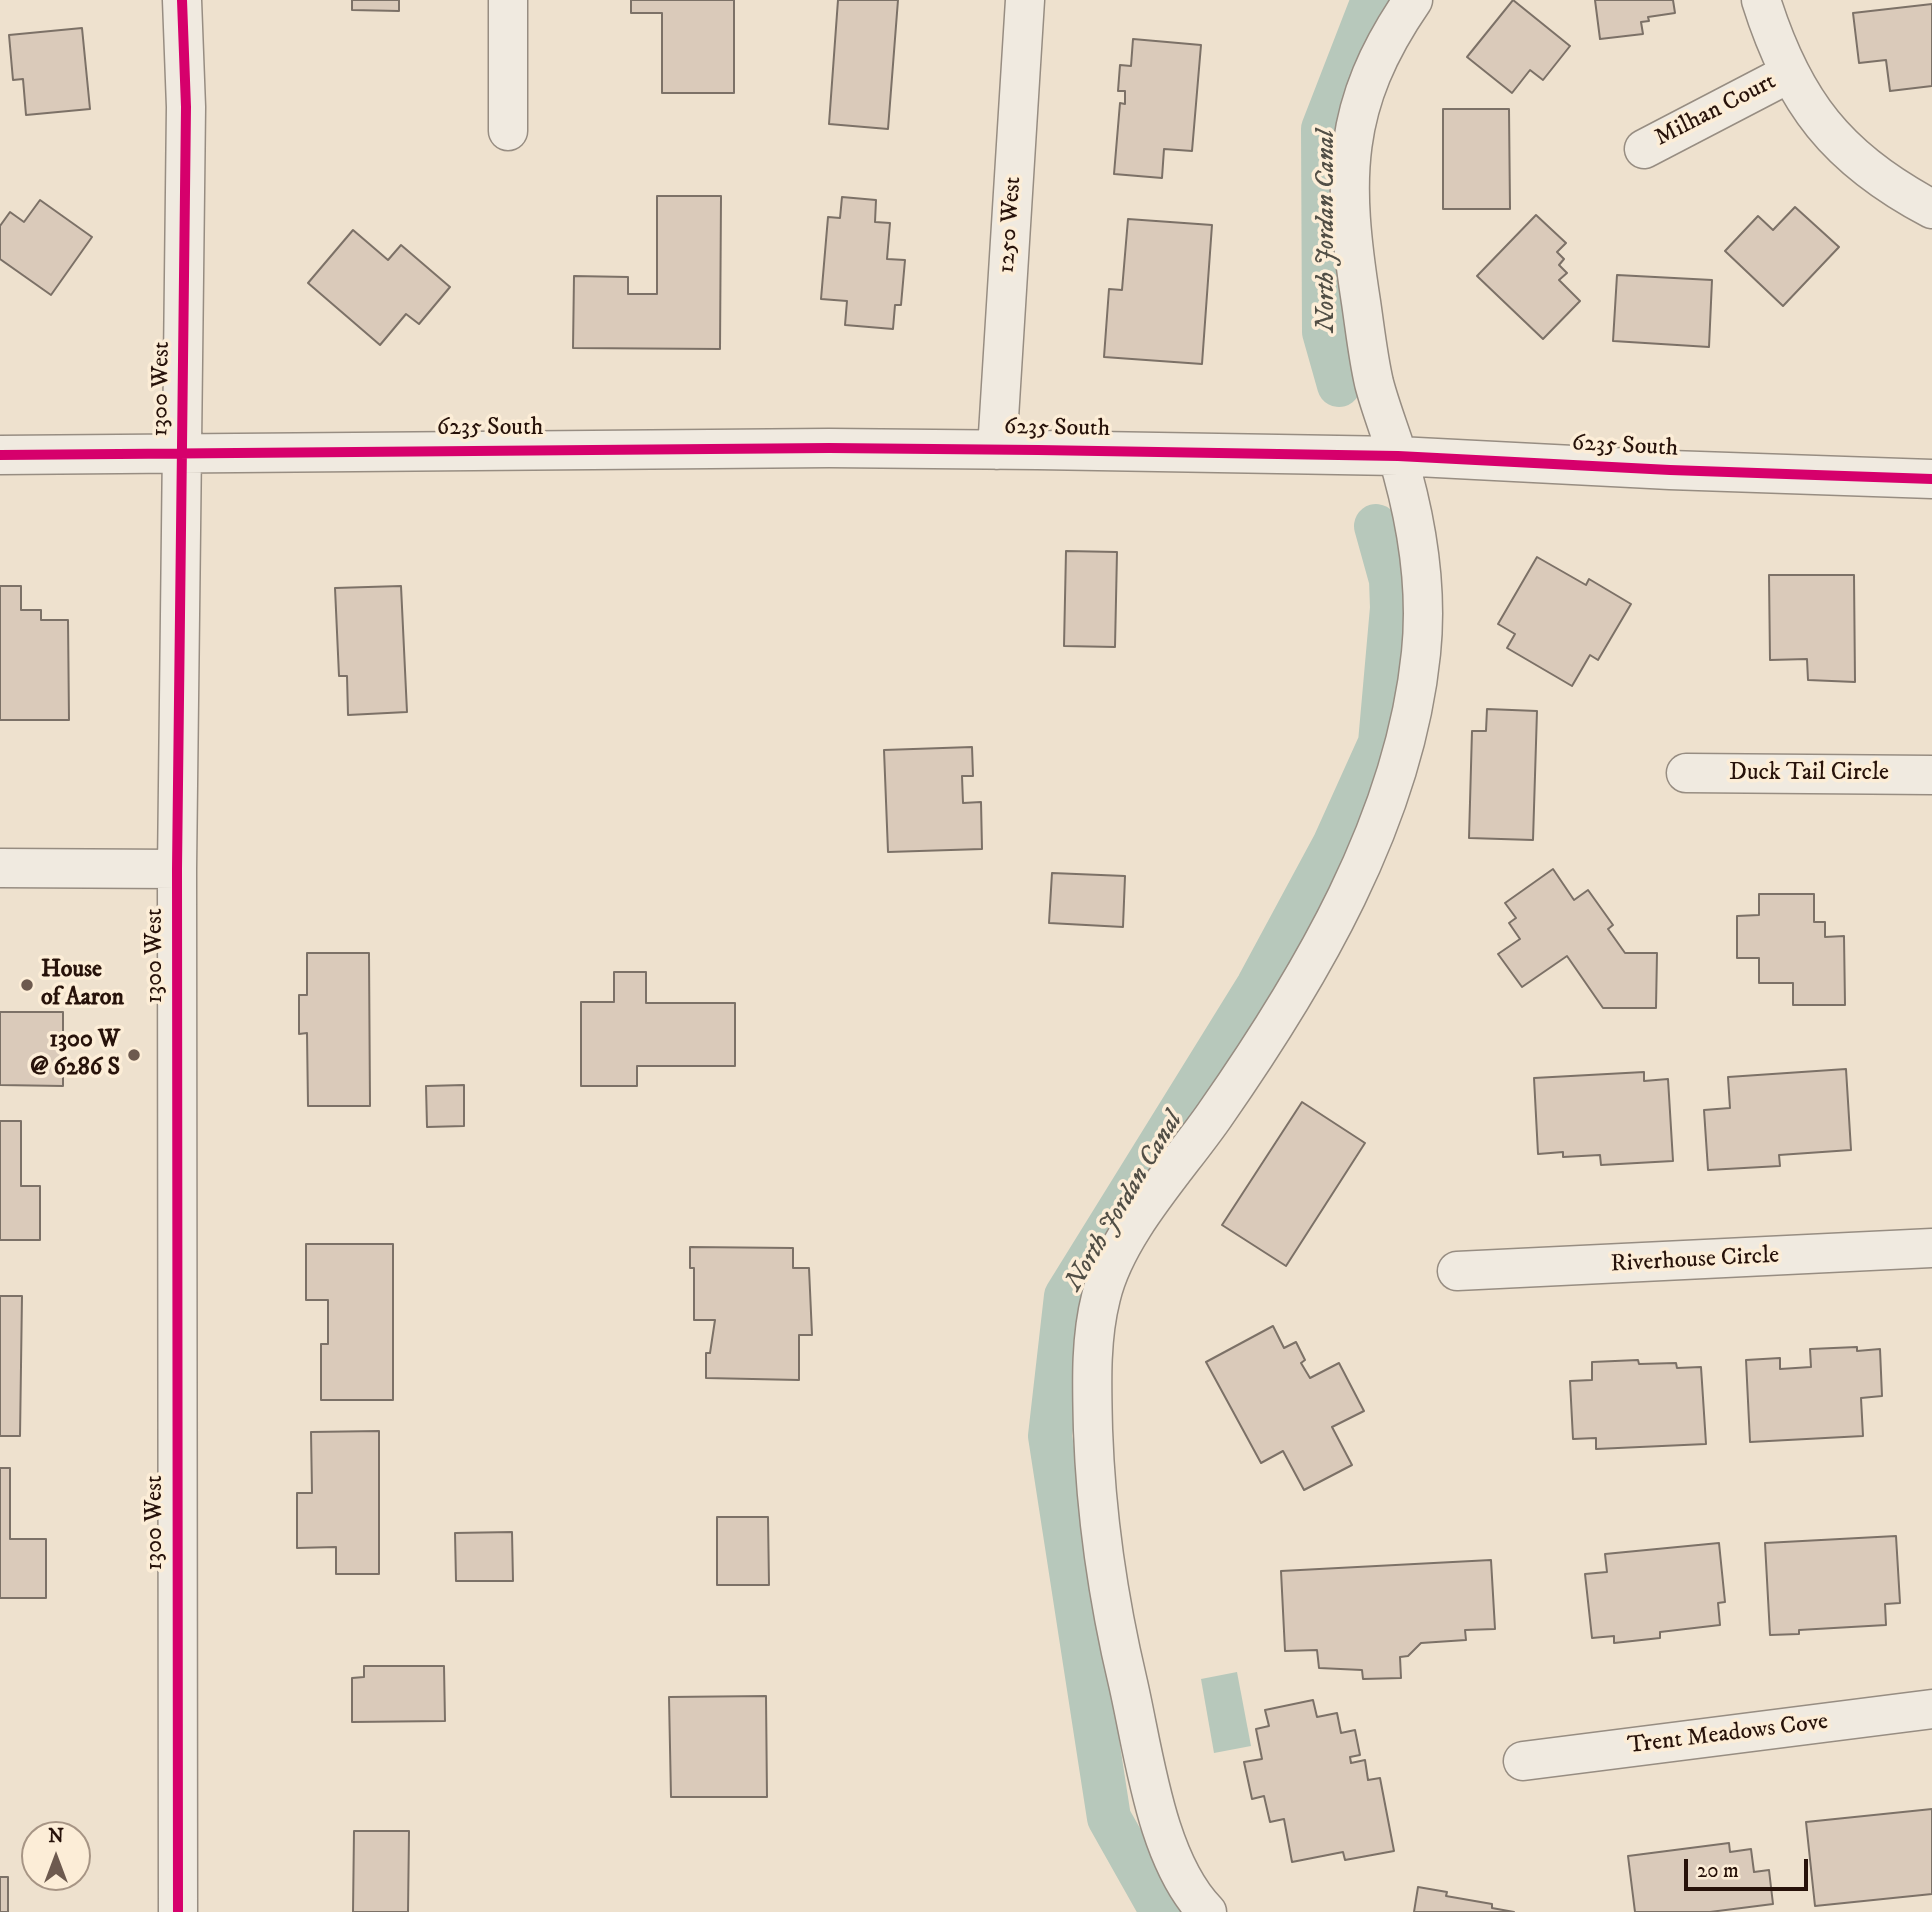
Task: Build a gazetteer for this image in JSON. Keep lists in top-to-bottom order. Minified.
{"streets":{"street":["Milhan Court","1250 West","1300 West","6235 South","Duck Tail Circle","Riverhouse Circle","Trent Meadows Cove"]},"crossings":[["1250 West","6235 South"],["1300 West","6235 South"]],"water":["North Jordan Canal"],"places":["House of Aaron","1300 W @ 6286 S"],"scale_bar":"20 m","north":"top"}
